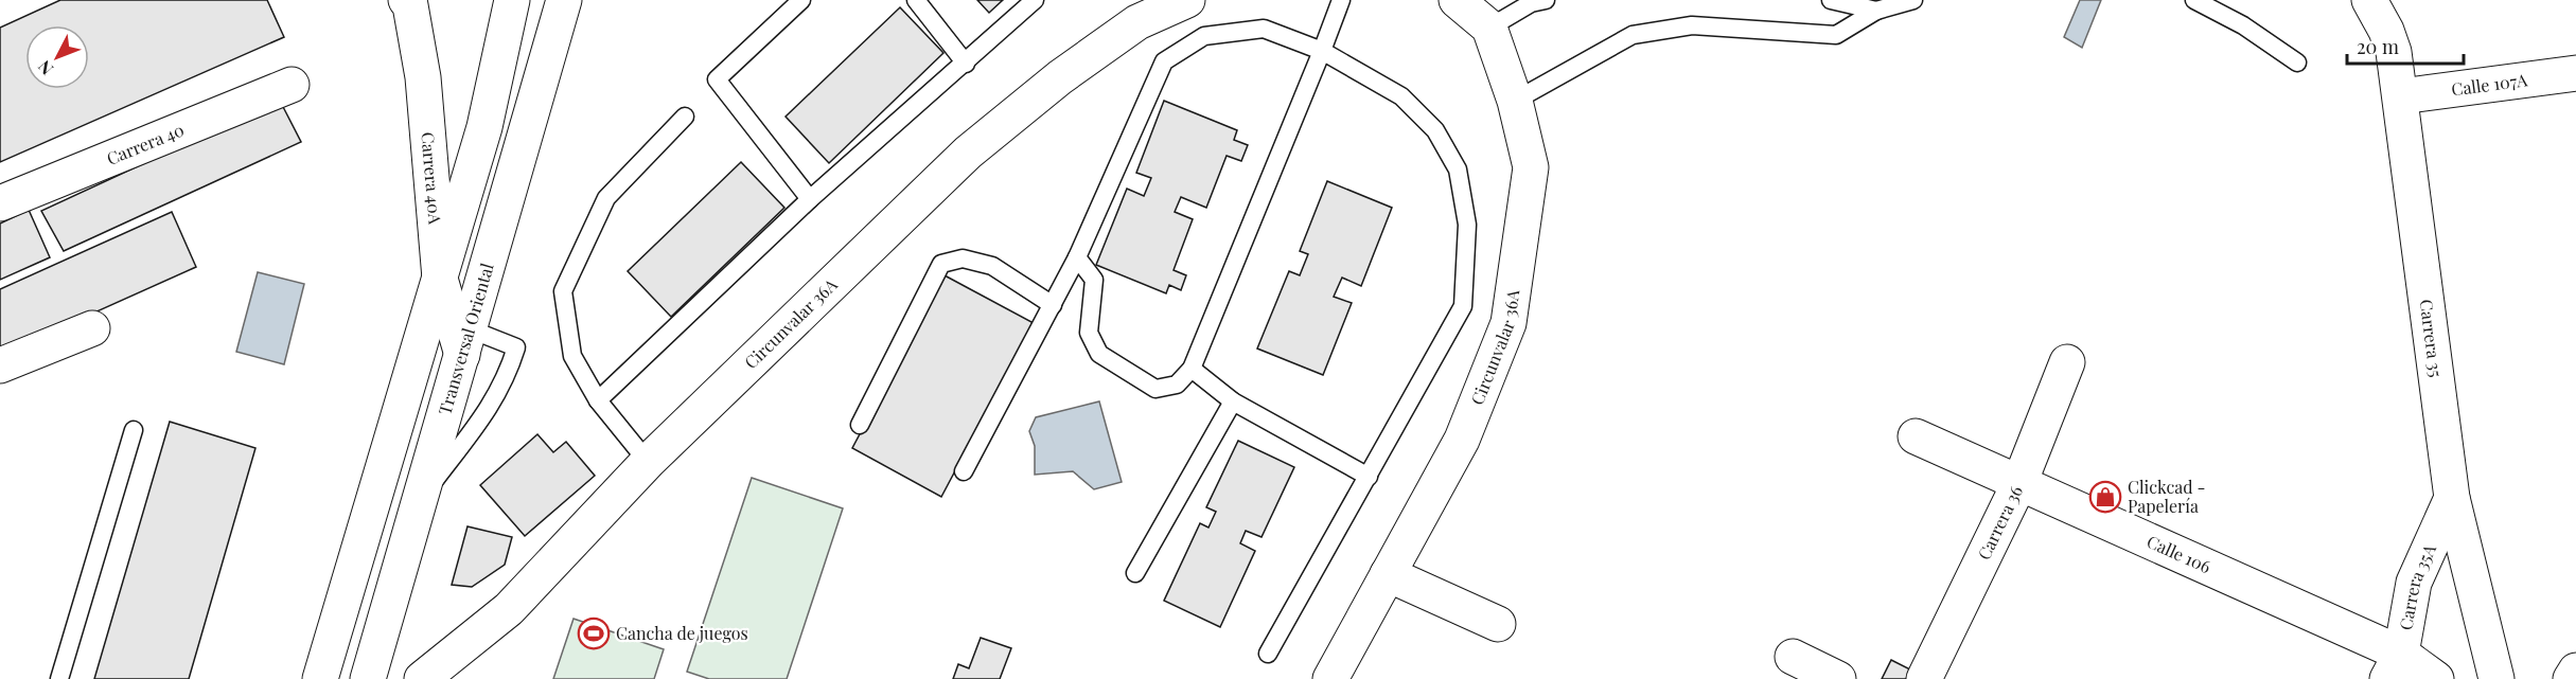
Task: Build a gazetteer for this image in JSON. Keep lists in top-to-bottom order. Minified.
{"streets":{"street":["Calle 107A","Carrera 40","Carrera 40A","Circunvalar 36A","Carrera 35","Transversal Oriental","Carrera 36","Calle 106","Carrera 35A"]},"crossings":[["Calle 107A","Carrera 35"],["Carrera 40A","Transversal Oriental"],["Carrera 35","Carrera 35A"],["Carrera 36","Calle 106"],["Calle 106","Carrera 35A"]],"places":{"shop":["Clickcad - Papelería"],"sports":["Cancha de juegos"]},"scale_bar":"20 m","north":"bottom left"}
